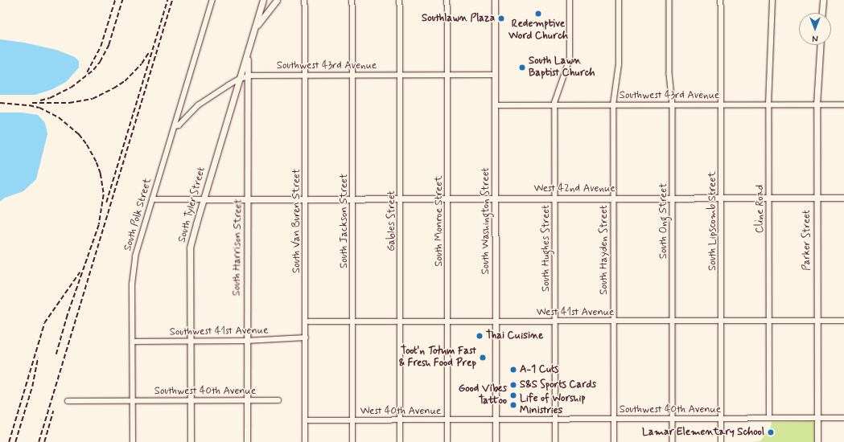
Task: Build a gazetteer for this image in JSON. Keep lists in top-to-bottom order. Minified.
{"streets":{"main road":["West 42nd Avenue","South Tyler Street","South Washington Street","Parker Street","South Harrison Street"],"street":["Southwest 43rd Avenue","Cline Road","South Polk Street","South Van Buren Street","South Jackson Street","Gables Street","South Monroe Street","South Ong Street","South Lipscomb Street","South Hughes Street","South Hayden Street","West 41st Avenue","Southwest 41st Avenue","Southwest 40th Avenue","West 40th Avenue"]},"crossings":[["Southwest 43rd Avenue","South Tyler Street"],["Southwest 43rd Avenue","Cline Road"],["Southwest 43rd Avenue","South Polk Street"],["Southwest 43rd Avenue","South Van Buren Street"],["Southwest 43rd Avenue","South Jackson Street"],["Southwest 43rd Avenue","Gables Street"],["Southwest 43rd Avenue","South Monroe Street"],["Southwest 43rd Avenue","South Washington Street"],["Southwest 43rd Avenue","South Ong Street"],["Southwest 43rd Avenue","South Lipscomb Street"],["Southwest 43rd Avenue","Parker Street"],["Southwest 43rd Avenue","South Harrison Street"],["Southwest 43rd Avenue","South Hughes Street"],["Southwest 43rd Avenue","South Hayden Street"],["West 42nd Avenue","South Tyler Street"],["West 42nd Avenue","Cline Road"],["West 42nd Avenue","South Van Buren Street"],["West 42nd Avenue","South Jackson Street"],["West 42nd Avenue","Gables Street"],["West 42nd Avenue","South Monroe Street"],["West 42nd Avenue","South Washington Street"],["West 42nd Avenue","South Ong Street"],["West 42nd Avenue","South Lipscomb Street"],["West 42nd Avenue","Parker Street"],["West 42nd Avenue","South Harrison Street"],["West 42nd Avenue","South Hughes Street"],["West 42nd Avenue","South Hayden Street"],["South Tyler Street","South Harrison Street"],["South Tyler Street","Southwest 41st Avenue"],["South Tyler Street","Southwest 40th Avenue"],["Cline Road","West 41st Avenue"],["Cline Road","Southwest 40th Avenue"],["South Polk Street","Southwest 41st Avenue"],["South Polk Street","Southwest 40th Avenue"],["South Van Buren Street","West 41st Avenue"],["South Van Buren Street","Southwest 41st Avenue"],["South Van Buren Street","West 40th Avenue"],["South Jackson Street","West 41st Avenue"],["South Jackson Street","West 40th Avenue"],["Gables Street","West 41st Avenue"],["Gables Street","West 40th Avenue"],["South Monroe Street","West 41st Avenue"],["South Monroe Street","West 40th Avenue"],["South Washington Street","West 41st Avenue"],["South Washington Street","Southwest 40th Avenue"],["South Washington Street","West 40th Avenue"],["South Ong Street","West 41st Avenue"],["South Ong Street","Southwest 40th Avenue"],["South Lipscomb Street","West 41st Avenue"],["South Lipscomb Street","Southwest 40th Avenue"],["Parker Street","West 41st Avenue"],["Parker Street","Southwest 40th Avenue"],["South Harrison Street","Southwest 41st Avenue"],["South Harrison Street","Southwest 40th Avenue"],["South Hughes Street","West 41st Avenue"],["South Hughes Street","Southwest 40th Avenue"],["South Hayden Street","West 41st Avenue"],["South Hayden Street","Southwest 40th Avenue"],["Southwest 40th Avenue","West 40th Avenue"]],"places":["Redemptive Word Church","Southlawn Plaza","South Lawn Baptist Church","Thai Cuisine","Toot'n Totum Fast & Fresh Food Prep","A-1 Cuts","S&S Sports Cards","Good Vibes Tattoo","Life of Worship Ministries","Lamar Elementary School"],"north":"bottom"}
